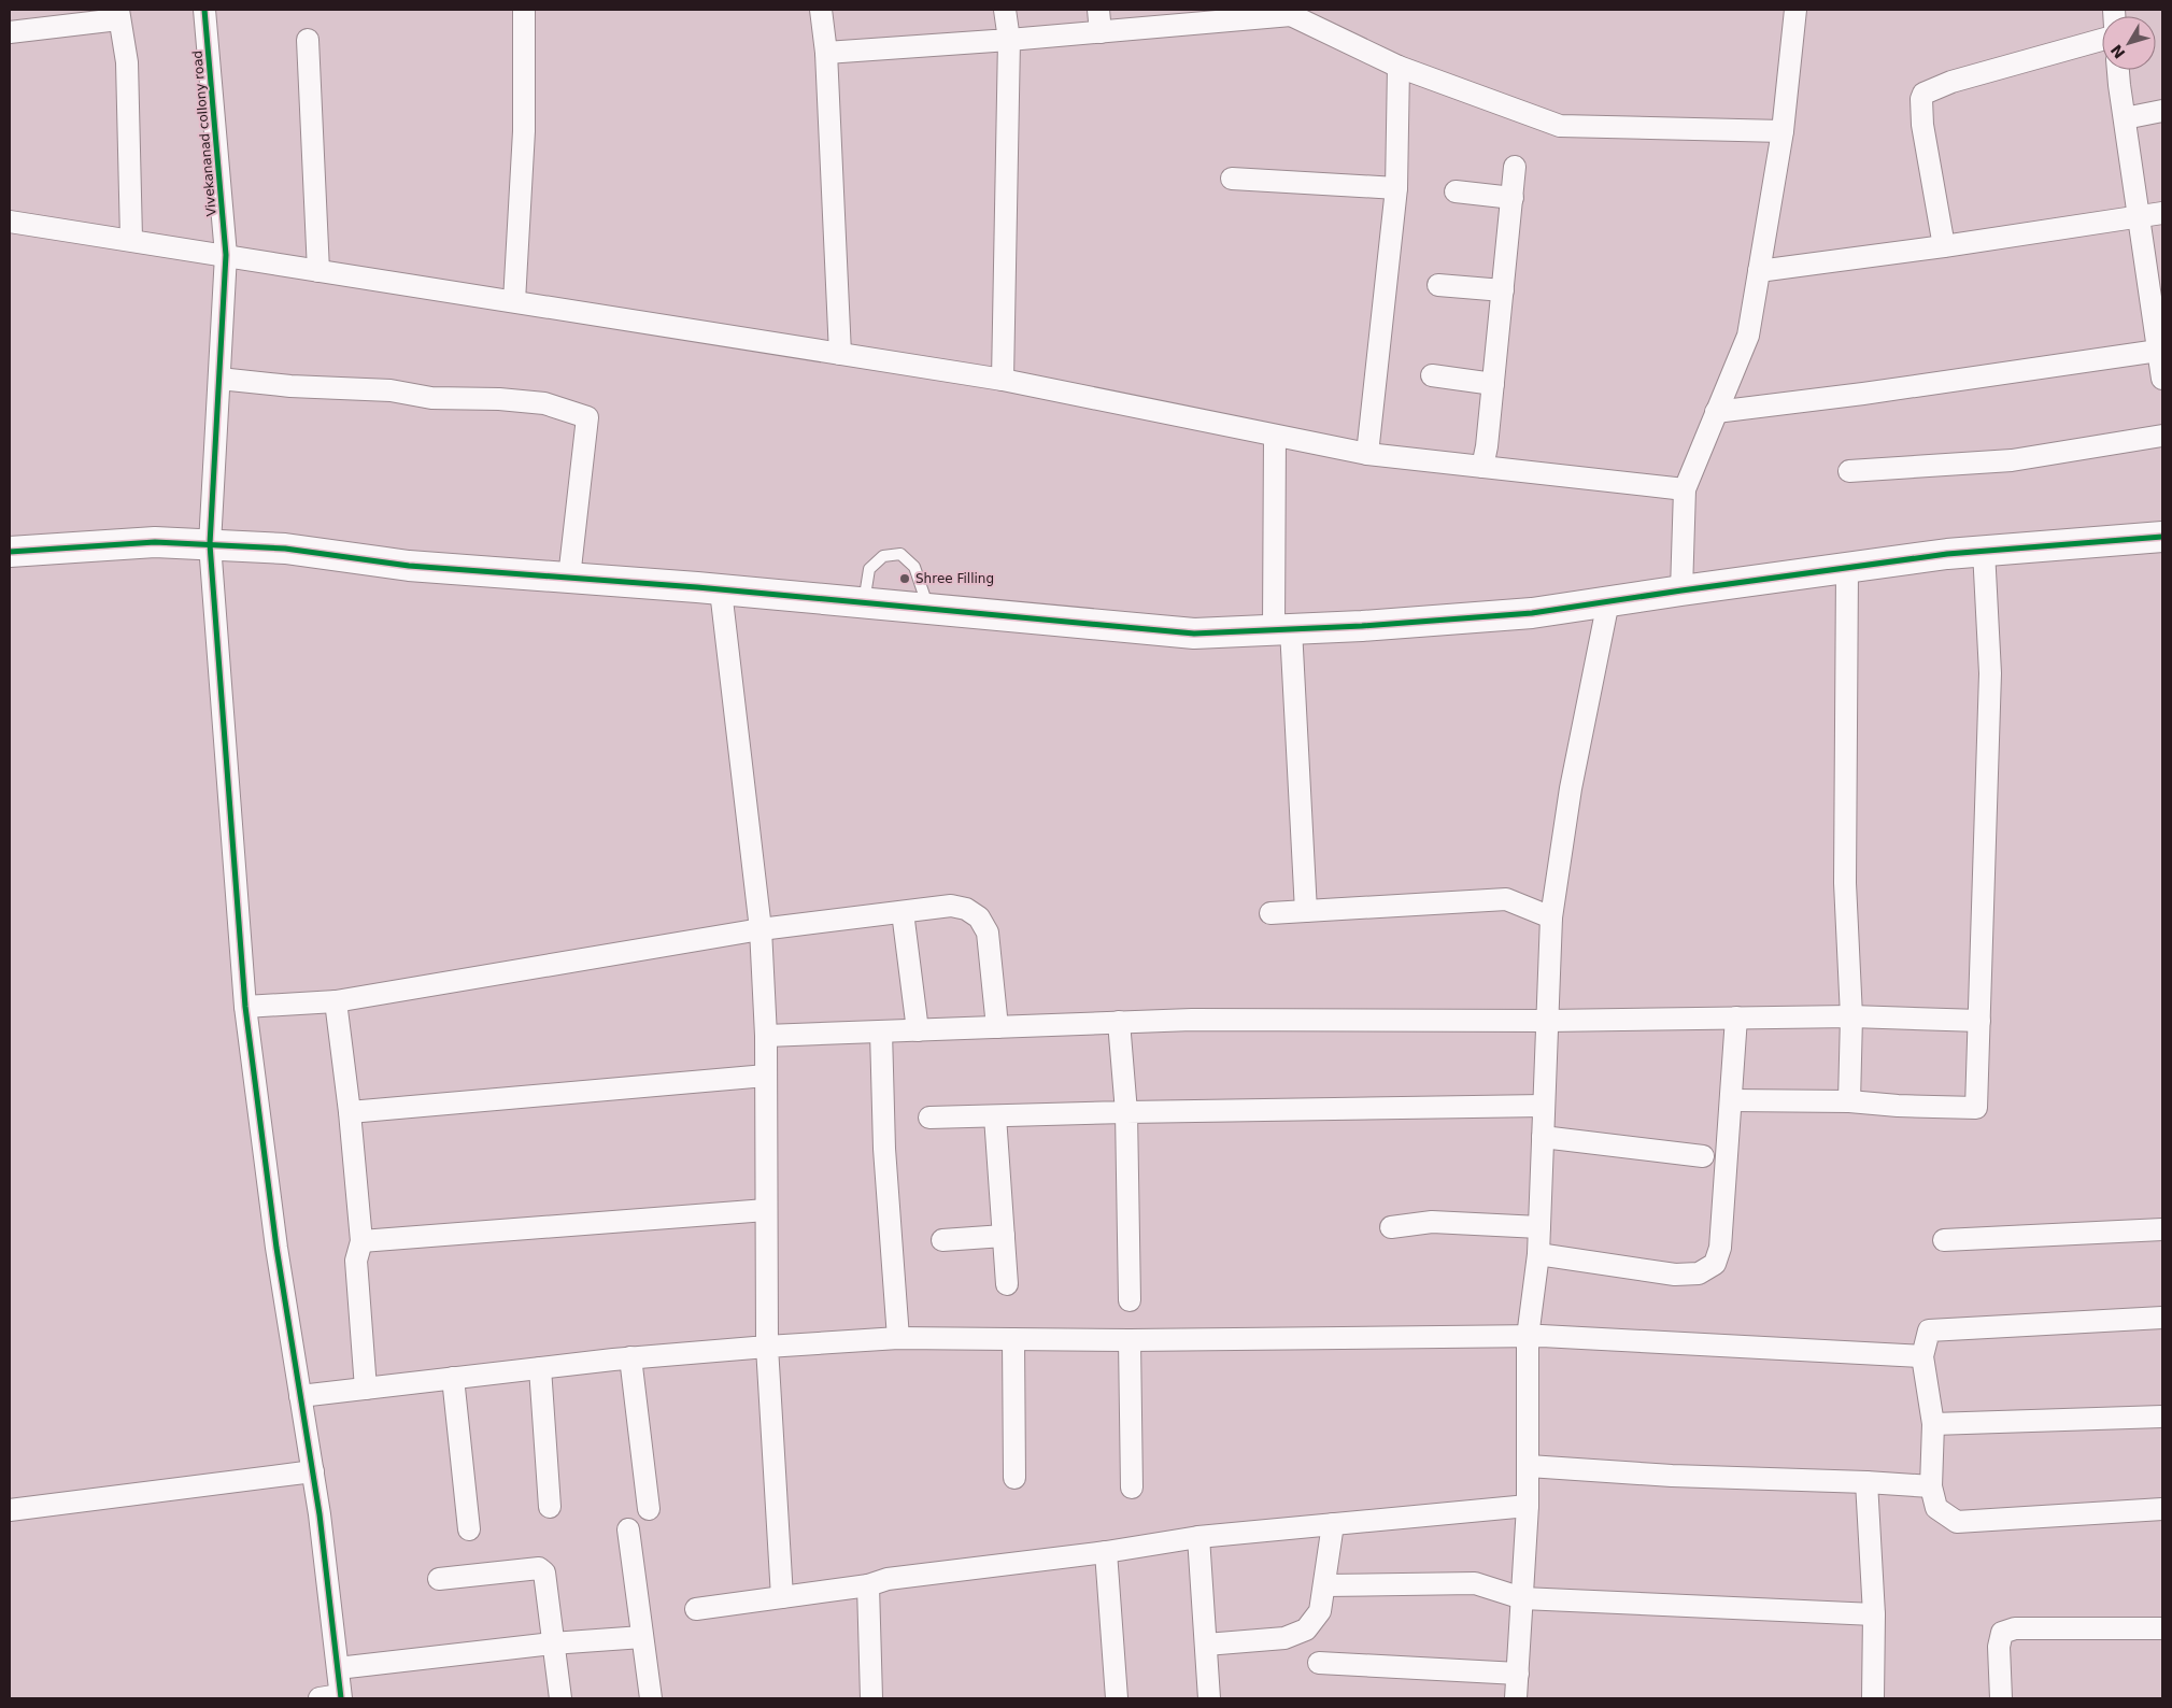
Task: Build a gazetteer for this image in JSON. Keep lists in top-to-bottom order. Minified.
{"streets":{"street":["Vivekananad collony road"]},"places":["Shree Filling"],"north":"bottom left"}
